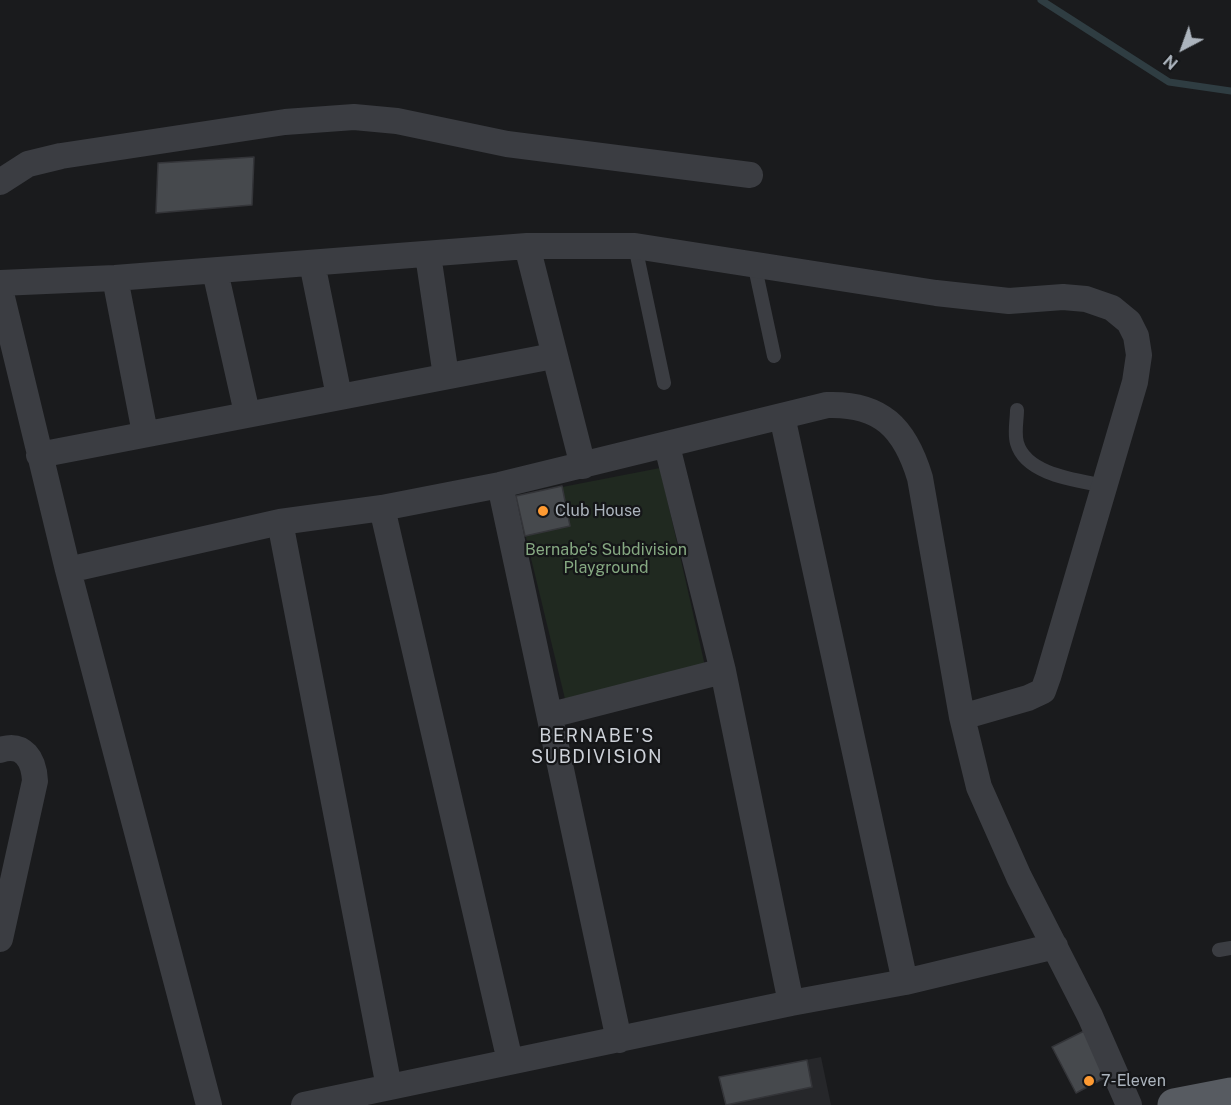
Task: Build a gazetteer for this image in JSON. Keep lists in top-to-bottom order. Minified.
{"districts":["BERNABE'S SUBDIVISION"],"parks":["Bernabe's Subdivision Playground"],"places":["Club House","7-Eleven"],"north":"bottom left"}
